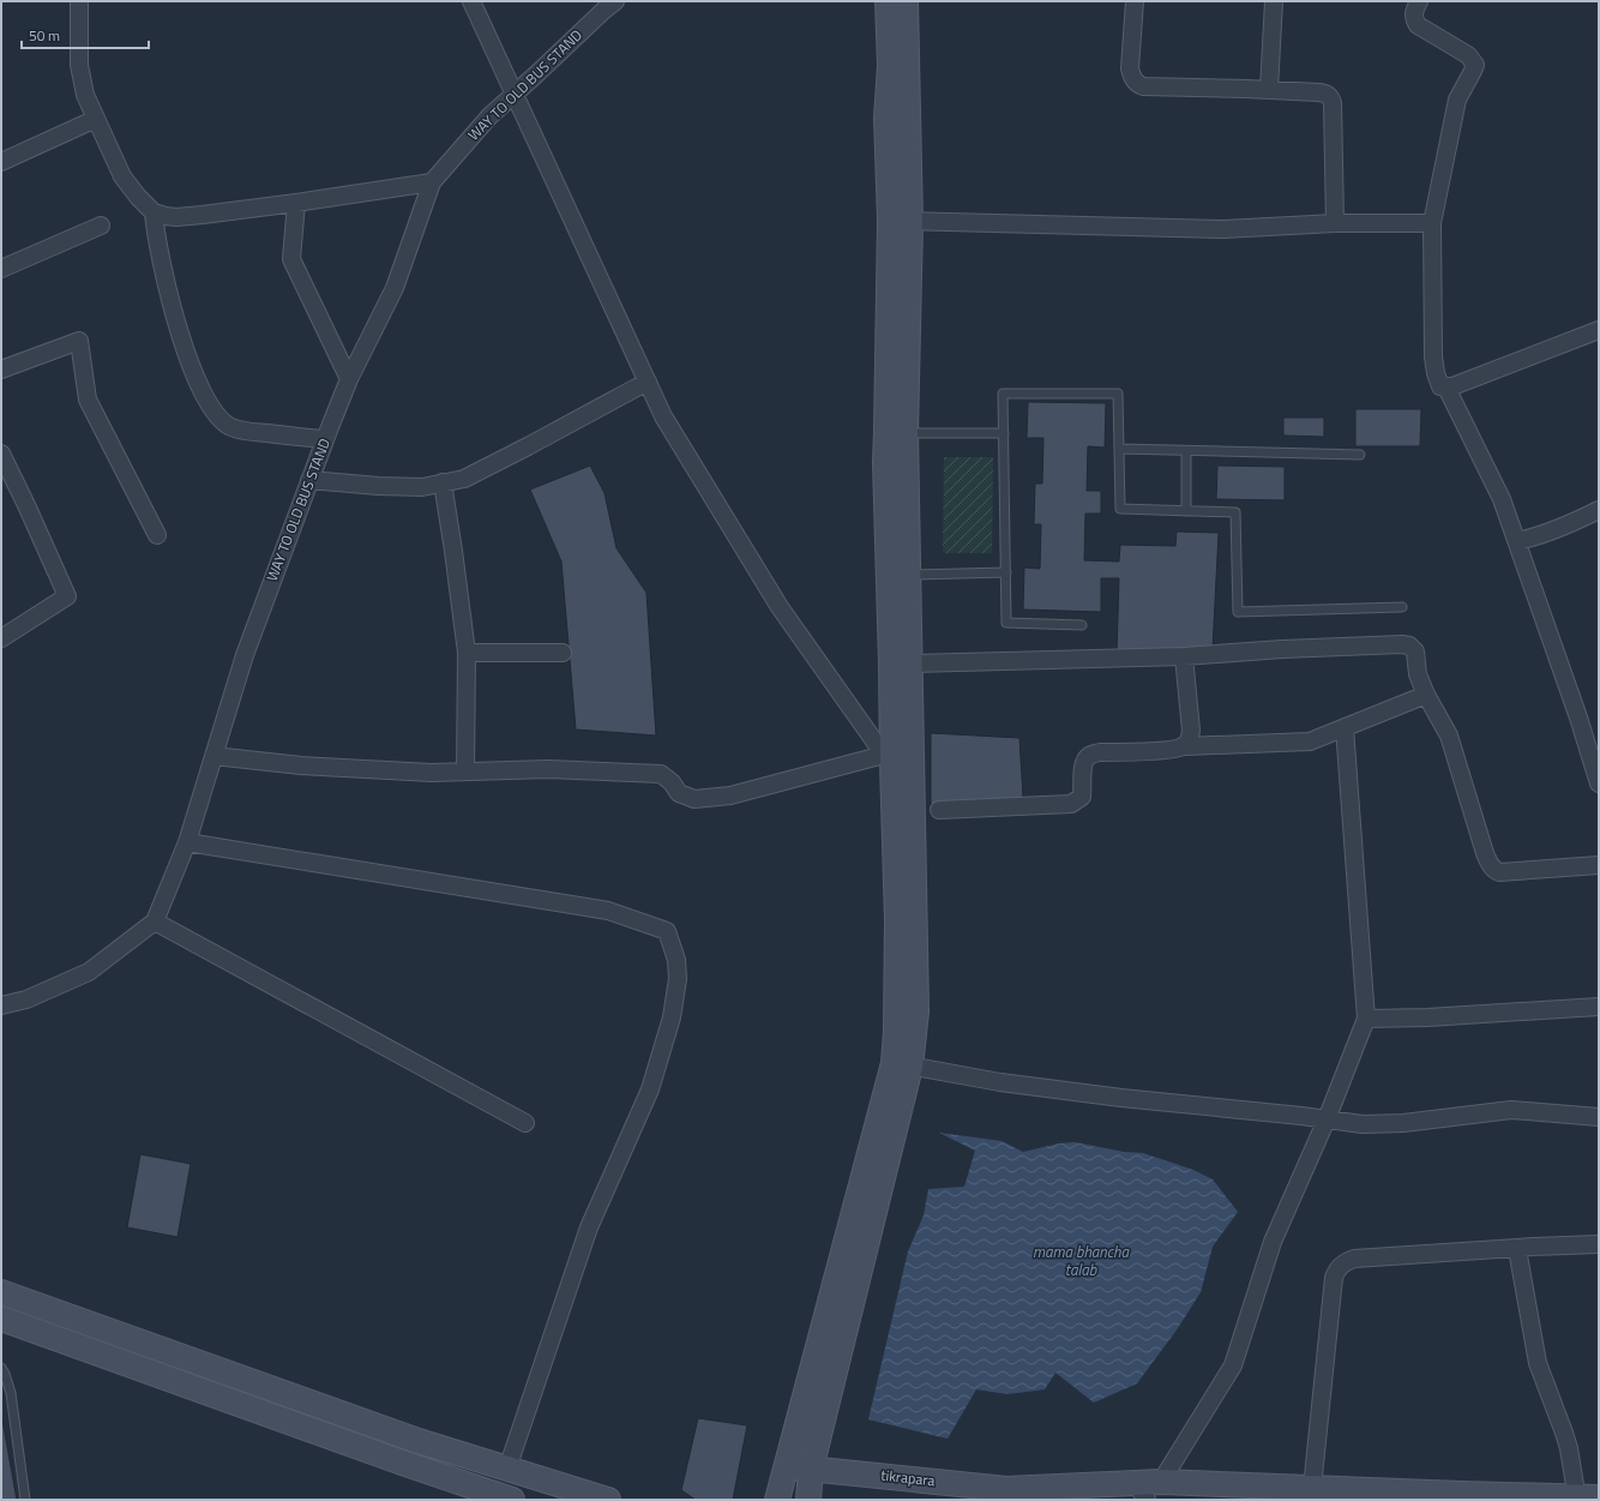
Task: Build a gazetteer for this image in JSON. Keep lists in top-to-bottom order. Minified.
{"streets":{"main road":["tikrapara"],"street":["WAY TO OLD BUS STAND"]},"water":["mama bhancha talab"],"scale_bar":"50 m"}
